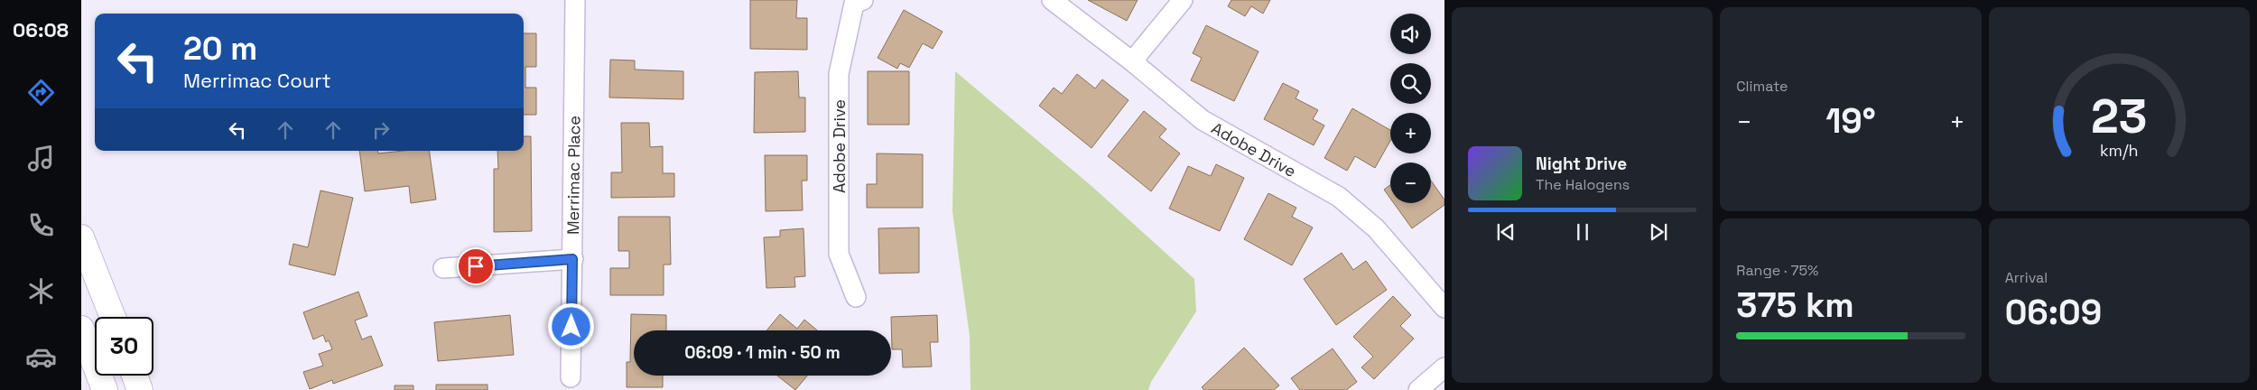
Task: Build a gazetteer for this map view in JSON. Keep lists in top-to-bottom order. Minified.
{"streets":{"street":["Adobe Drive","Merrimac Place"]},"page":{"tabs":"06:08","tile":["Climate",["Range · 75%","375 km"],["Arrival","06:09"]],"map_buttons":["+","−"],"turn":["20 m","Merrimac Court"],"heat":["−","19°","+"],"song":["Night Drive","The Halogens"],"limit":"30","trip":"06:09 · 1 min · 50 m","gauge":["23","km/h"]}}
